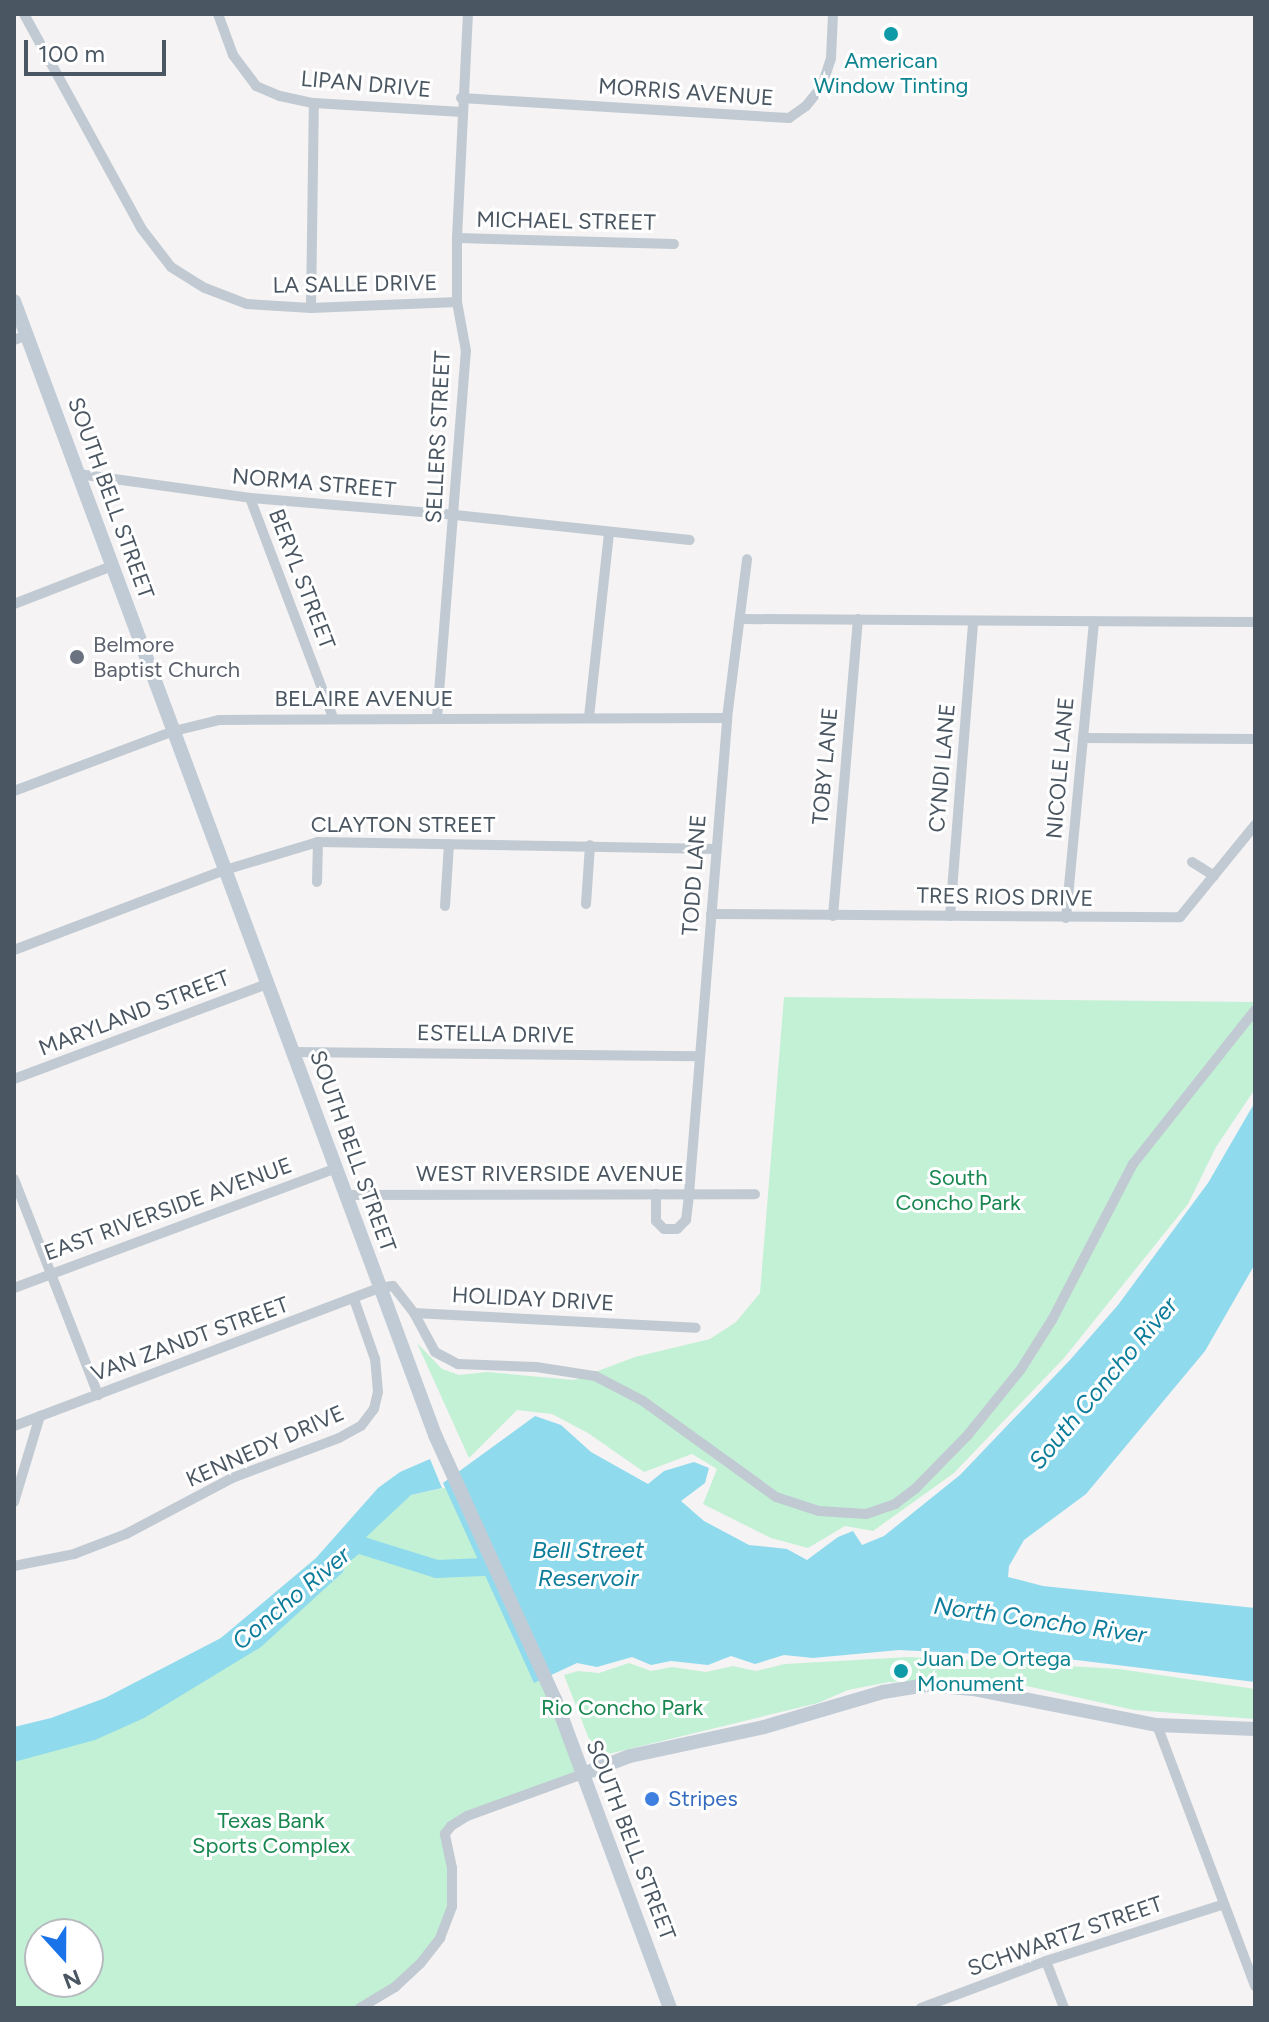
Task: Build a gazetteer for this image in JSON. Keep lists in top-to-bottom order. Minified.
{"streets":{"main road":["SOUTH BELL STREET"],"street":["LIPAN DRIVE","MORRIS AVENUE","MICHAEL STREET","LA SALLE DRIVE","SELLERS STREET","NORMA STREET","BERYL STREET","BELAIRE AVENUE","TOBY LANE","CYNDI LANE","NICOLE LANE","CLAYTON STREET","TODD LANE","TRES RIOS DRIVE","MARYLAND STREET","ESTELLA DRIVE","WEST RIVERSIDE AVENUE","EAST RIVERSIDE AVENUE","HOLIDAY DRIVE","VAN ZANDT STREET","KENNEDY DRIVE","SCHWARTZ STREET"]},"crossings":[["LIPAN DRIVE","SELLERS STREET"],["MORRIS AVENUE","SELLERS STREET"],["MICHAEL STREET","SELLERS STREET"],["LA SALLE DRIVE","SELLERS STREET"],["SELLERS STREET","NORMA STREET"],["SELLERS STREET","BELAIRE AVENUE"],["NORMA STREET","SOUTH BELL STREET"],["NORMA STREET","BERYL STREET"],["SOUTH BELL STREET","BELAIRE AVENUE"],["SOUTH BELL STREET","CLAYTON STREET"],["SOUTH BELL STREET","MARYLAND STREET"],["SOUTH BELL STREET","ESTELLA DRIVE"],["SOUTH BELL STREET","WEST RIVERSIDE AVENUE"],["SOUTH BELL STREET","EAST RIVERSIDE AVENUE"],["SOUTH BELL STREET","VAN ZANDT STREET"],["BERYL STREET","BELAIRE AVENUE"],["BELAIRE AVENUE","TODD LANE"],["TOBY LANE","TRES RIOS DRIVE"],["CYNDI LANE","TRES RIOS DRIVE"],["NICOLE LANE","TRES RIOS DRIVE"],["CLAYTON STREET","TODD LANE"],["TODD LANE","TRES RIOS DRIVE"],["TODD LANE","ESTELLA DRIVE"],["TODD LANE","WEST RIVERSIDE AVENUE"],["VAN ZANDT STREET","KENNEDY DRIVE"]],"water":["South Concho River","Bell Street Reservoir","Concho River","North Concho River"],"parks":["South Concho Park","Rio Concho Park","Texas Bank Sports Complex"],"places":["American Window Tinting","Belmore Baptist Church","Juan De Ortega Monument","Stripes"],"scale_bar":"100 m","north":"bottom"}
